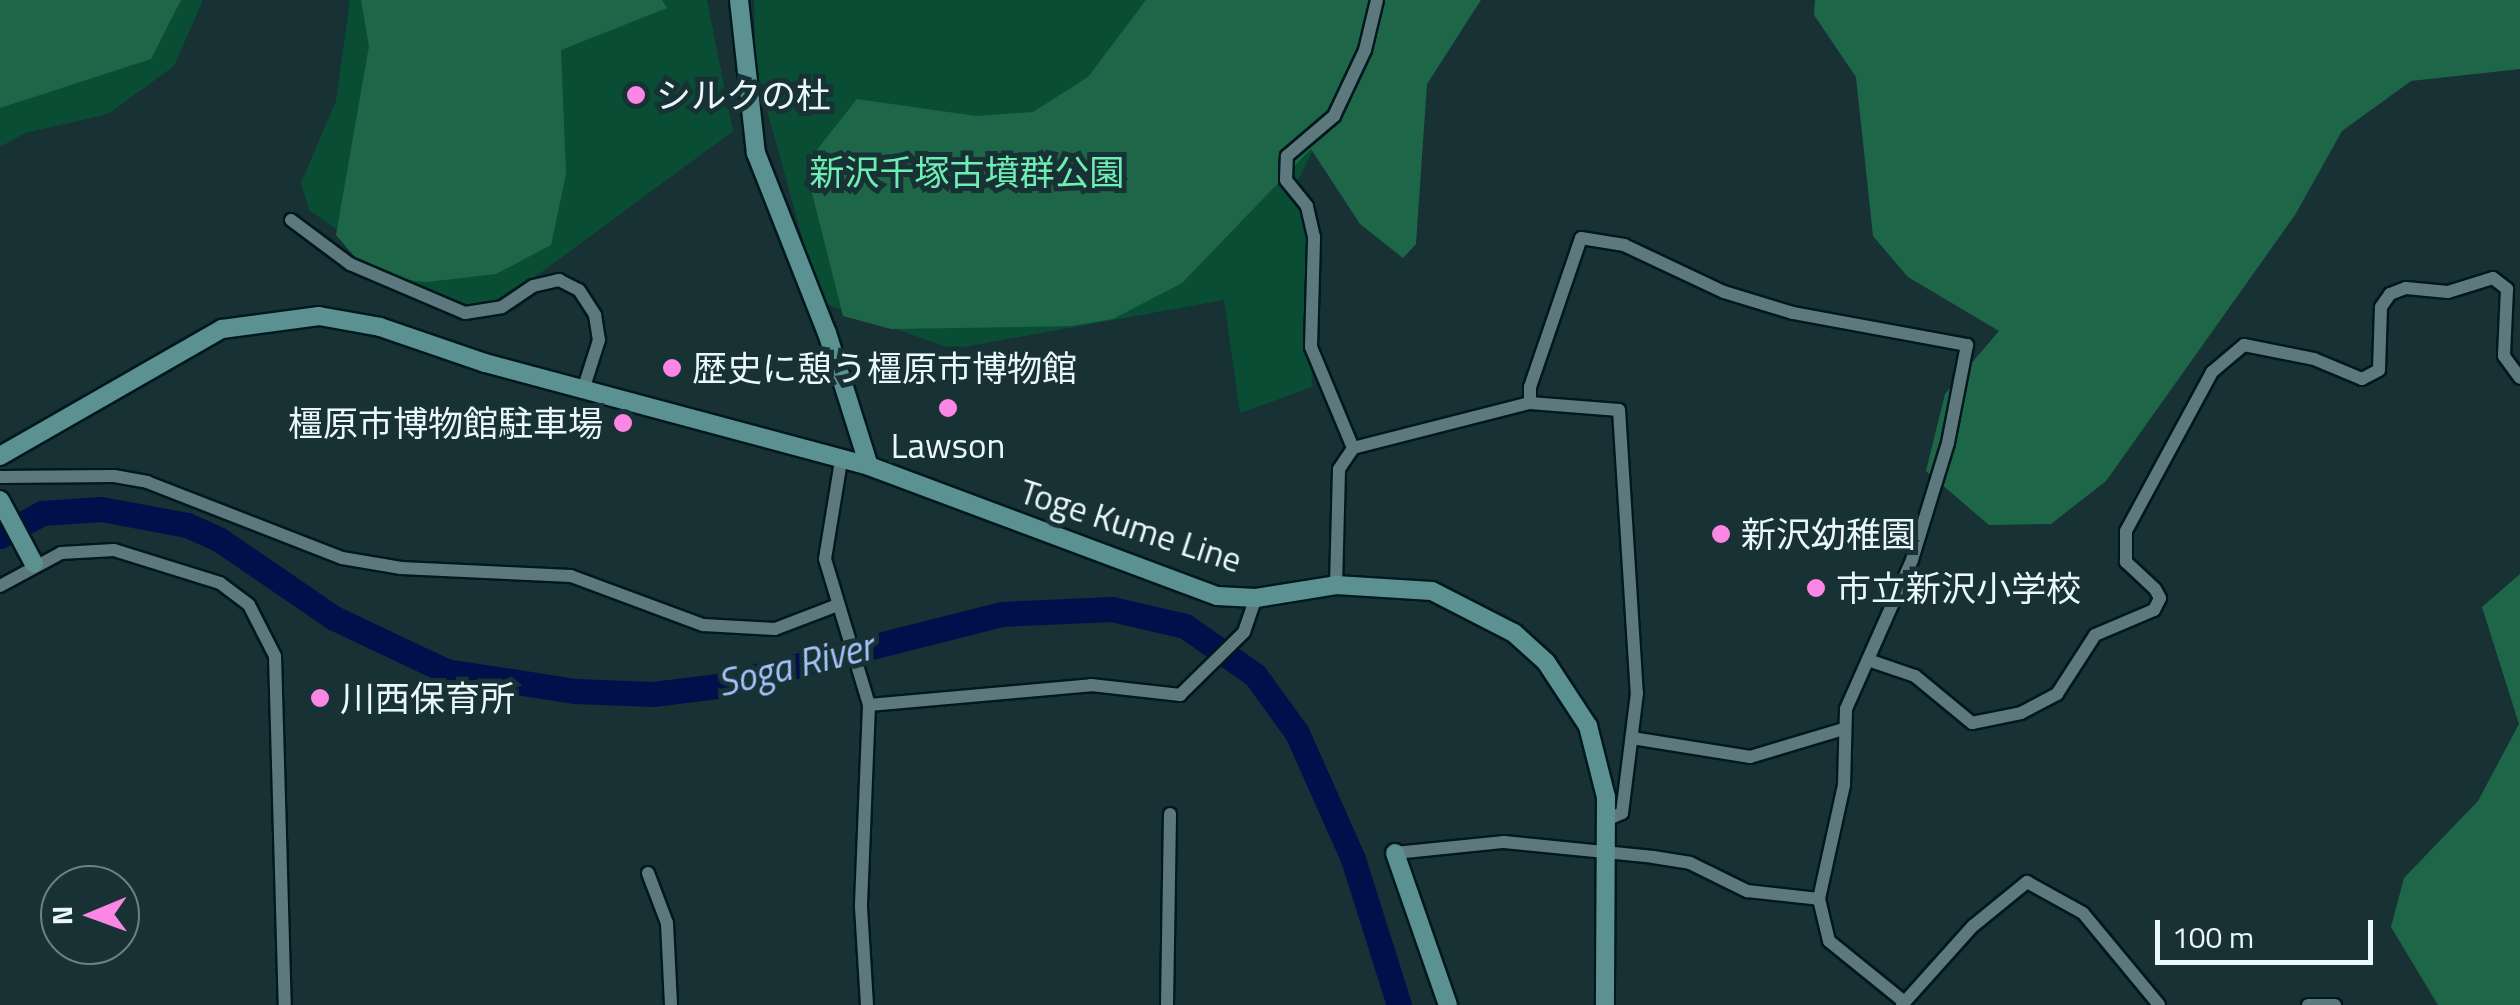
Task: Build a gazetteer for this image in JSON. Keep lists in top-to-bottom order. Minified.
{"streets":{"main road":["Toge Kume Line"]},"water":["Soga River"],"parks":["新沢千塚古墳群公園"],"places":["シルクの杜","歴史に憩う橿原市博物館","Lawson","橿原市博物館駐車場","新沢幼稚園","市立新沢小学校","川西保育所"],"scale_bar":"100 m","north":"left"}
